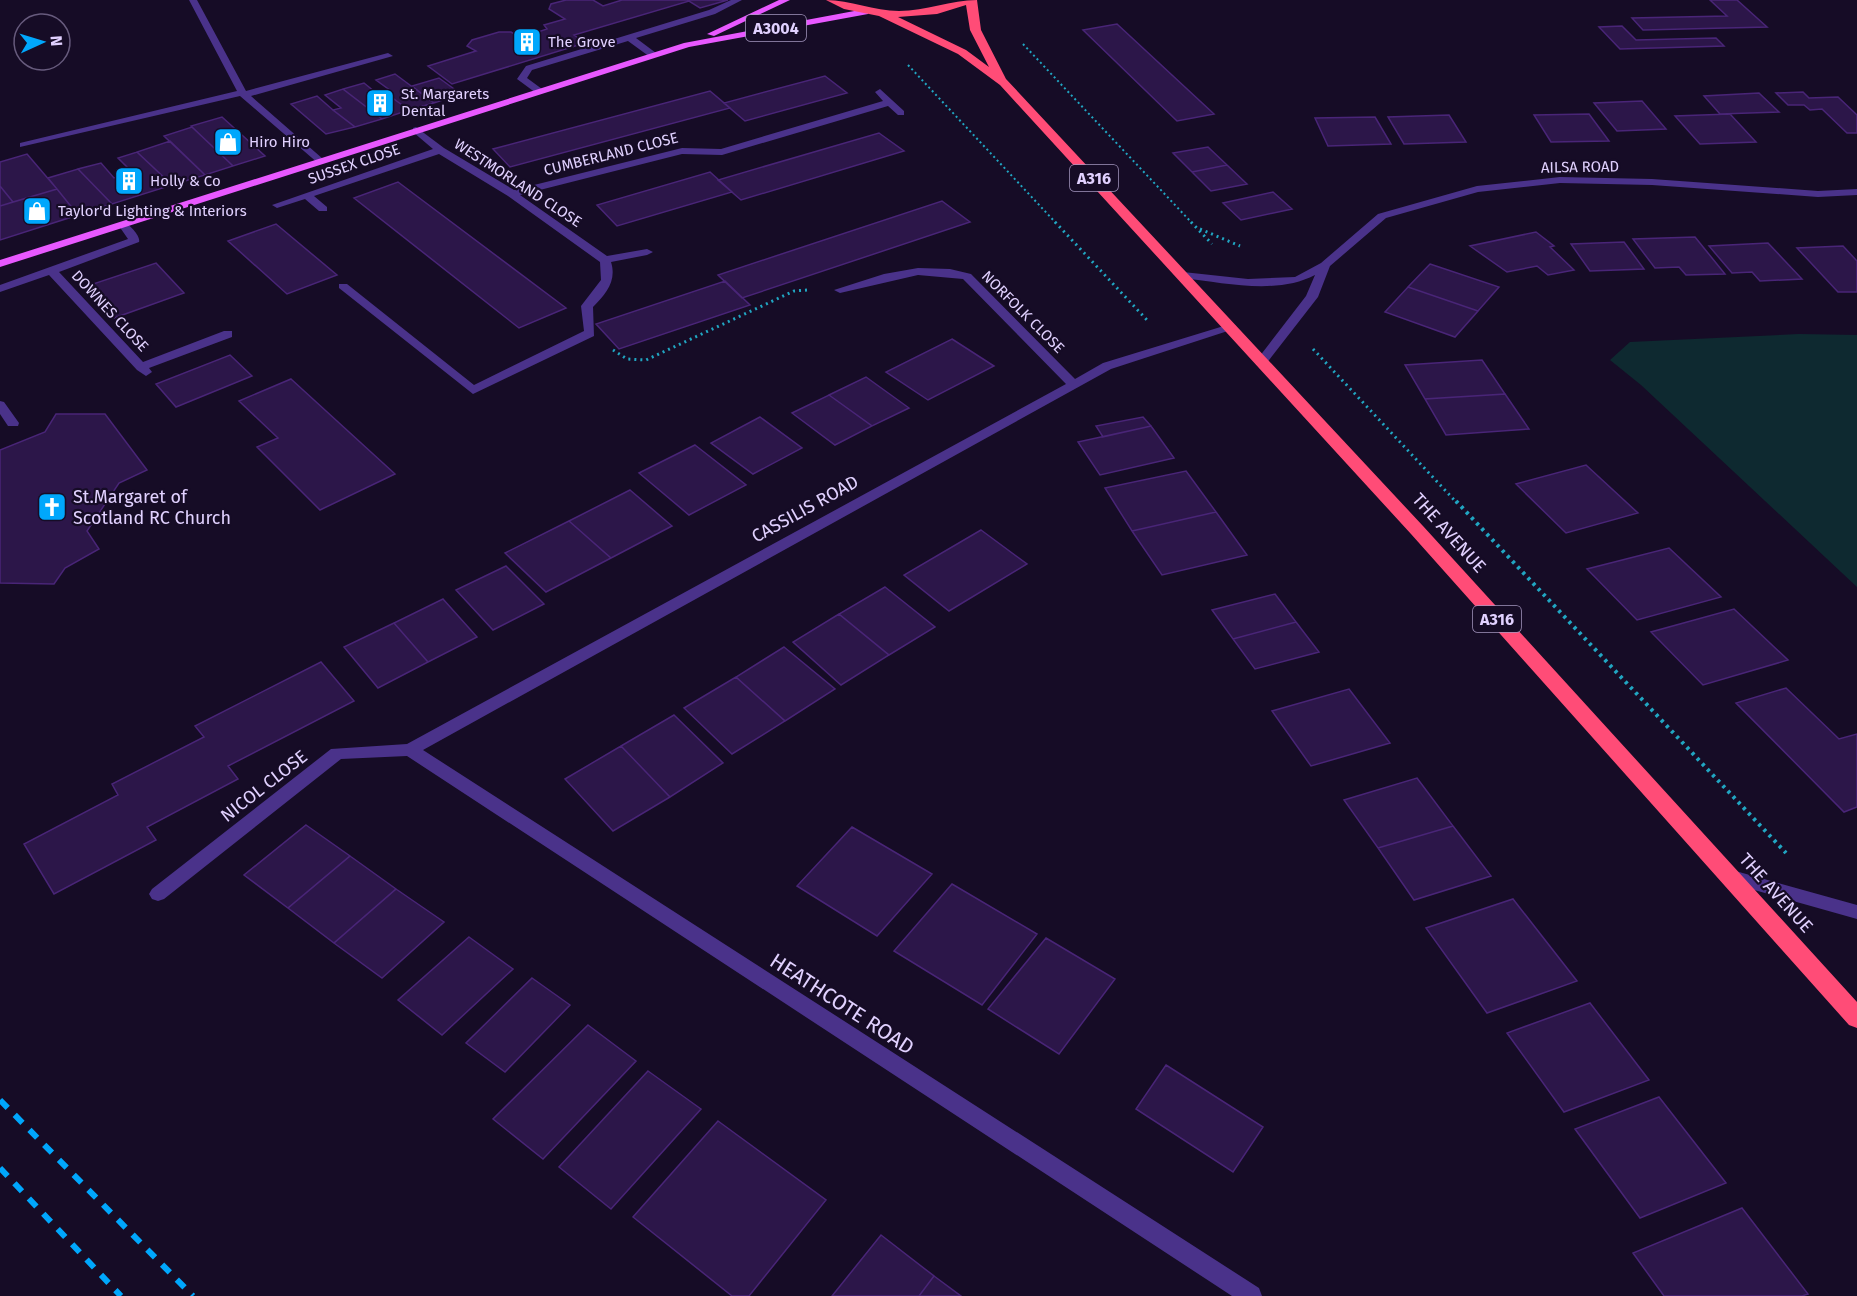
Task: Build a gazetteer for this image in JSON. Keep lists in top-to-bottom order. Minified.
{"streets":{"highway":["A316","THE AVENUE"],"main road":["A3004"],"street":["CUMBERLAND CLOSE","SUSSEX CLOSE","AILSA ROAD","WESTMORLAND CLOSE","DOWNES CLOSE","NORFOLK CLOSE","CASSILIS ROAD","NICOL CLOSE","HEATHCOTE ROAD"]},"crossings":[["A3004","WESTMORLAND CLOSE"],["CUMBERLAND CLOSE","WESTMORLAND CLOSE"],["SUSSEX CLOSE","WESTMORLAND CLOSE"],["AILSA ROAD","THE AVENUE"],["NORFOLK CLOSE","CASSILIS ROAD"],["CASSILIS ROAD","THE AVENUE"],["CASSILIS ROAD","NICOL CLOSE"],["CASSILIS ROAD","HEATHCOTE ROAD"],["NICOL CLOSE","HEATHCOTE ROAD"]],"places":{"building":["The Grove","St. Margarets Dental","Holly & Co"],"shop":["Hiro Hiro","Taylor'd Lighting & Interiors"],"church":["St.Margaret of Scotland RC Church"]},"north":"right"}
